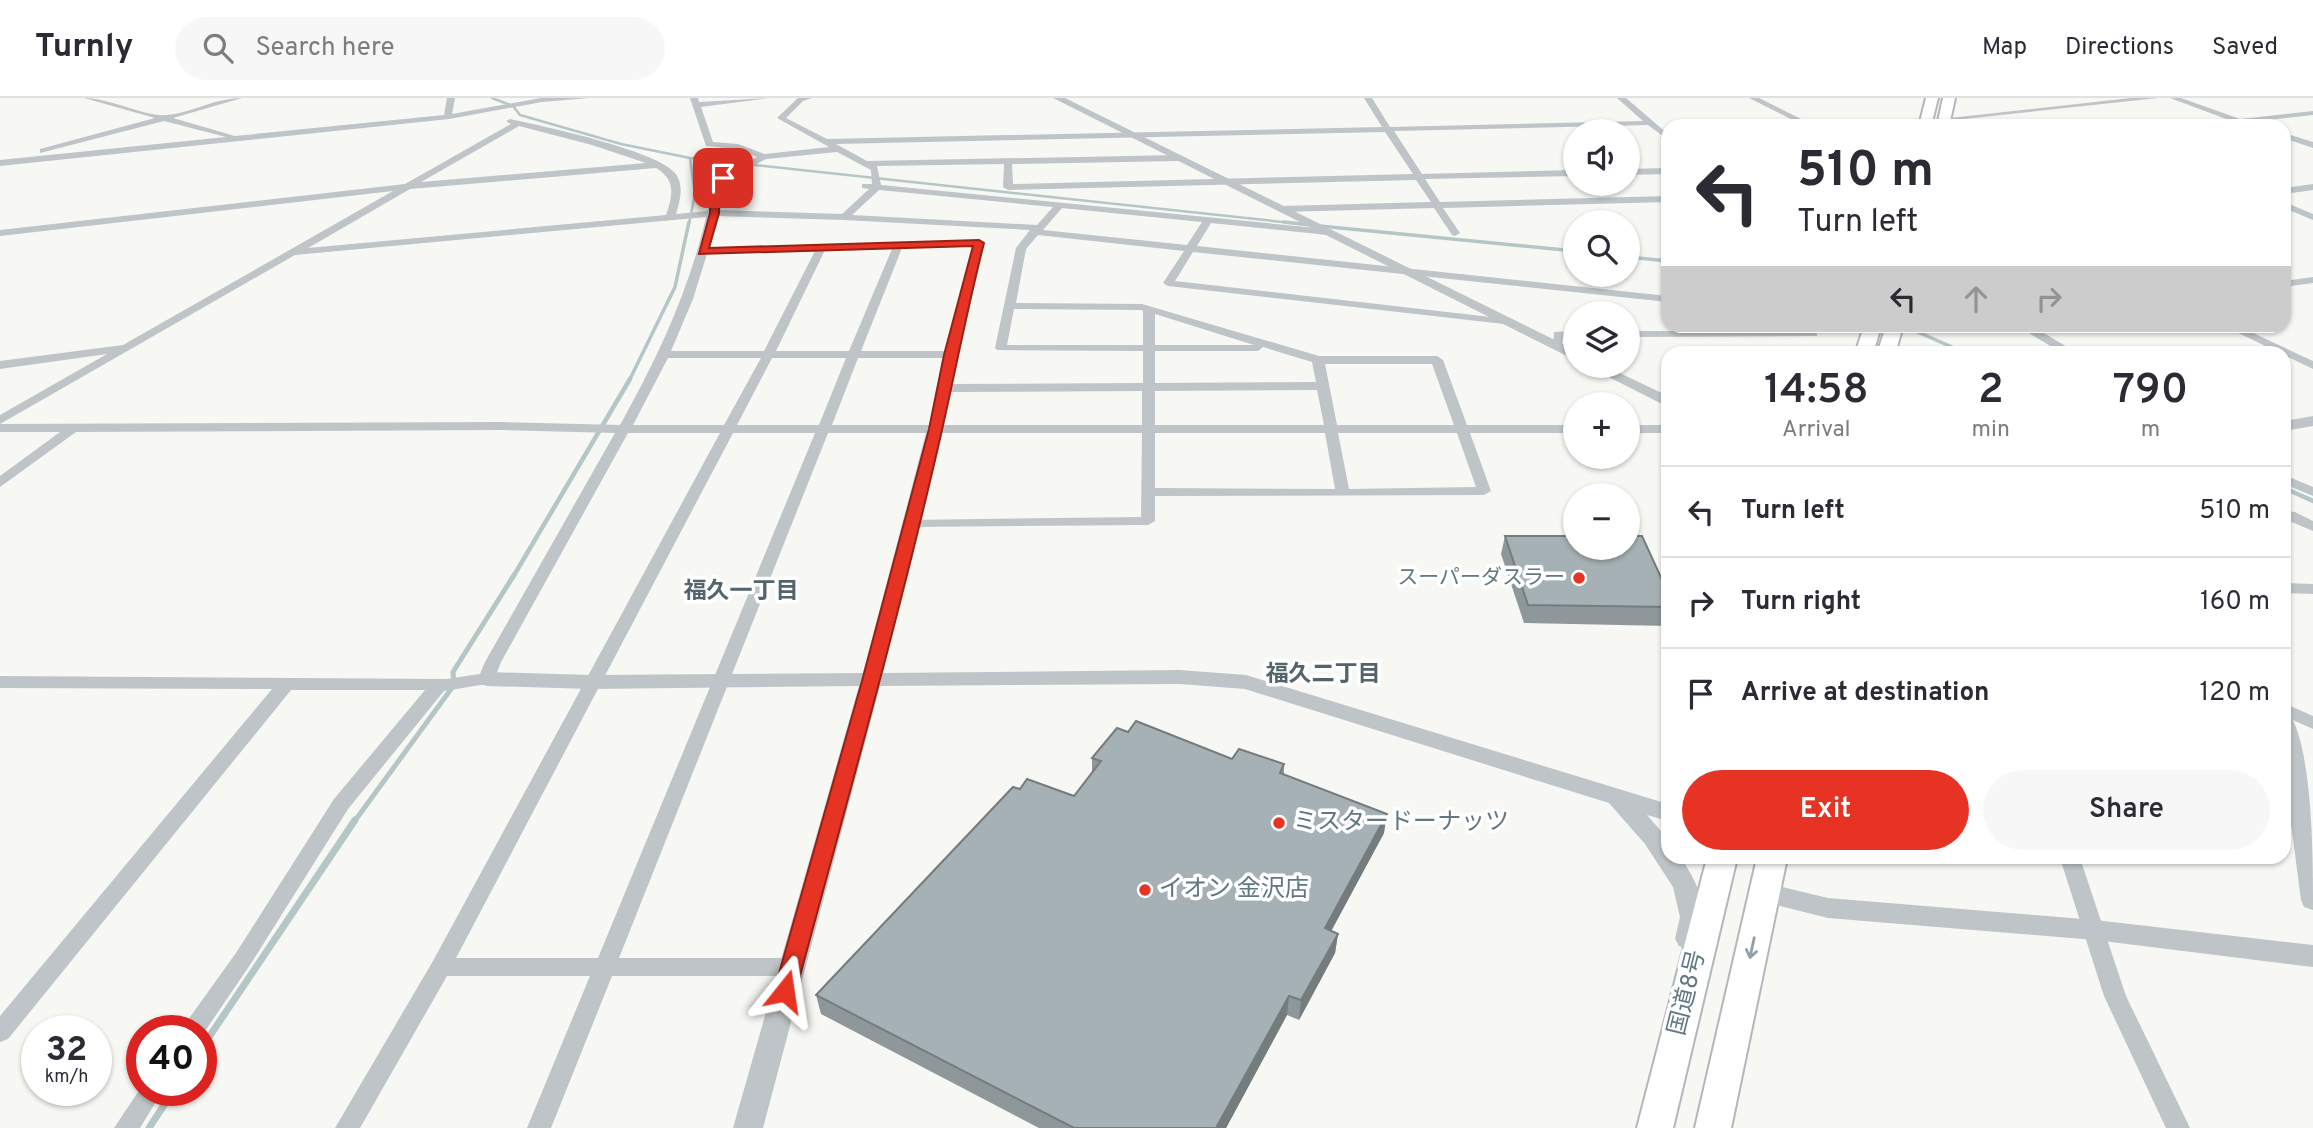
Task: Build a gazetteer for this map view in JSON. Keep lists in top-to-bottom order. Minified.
{"streets":{"highway":["国道8号"]},"districts":["福久一丁目","福久二丁目"],"places":["スーパーダスラー","ミスタードーナッツ","イオン 金沢店"],"page":{"header":"Turnly","search":"Search here","nav":["Map","Directions","Saved"],"map_buttons":["+","−"],"turn":["510 m","Turn left"],"eta":["14:58","Arrival","2","min","790","m"],"list":[{"name":"Turn left","value":"510 m"},{"name":"Turn right","value":"160 m"},{"name":"Arrive at destination","value":"120 m"}],"buttons":["Exit","Share"],"speed":"32 km/h","limit":"40"}}
